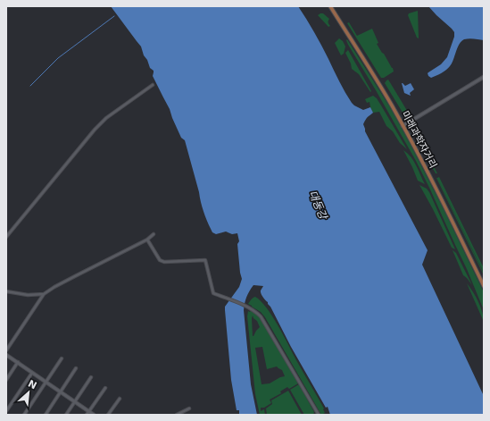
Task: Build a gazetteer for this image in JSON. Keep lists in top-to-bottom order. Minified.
{"streets":{"main road":["미래과학자거리"]},"water":["대동강"],"north":"top right"}
